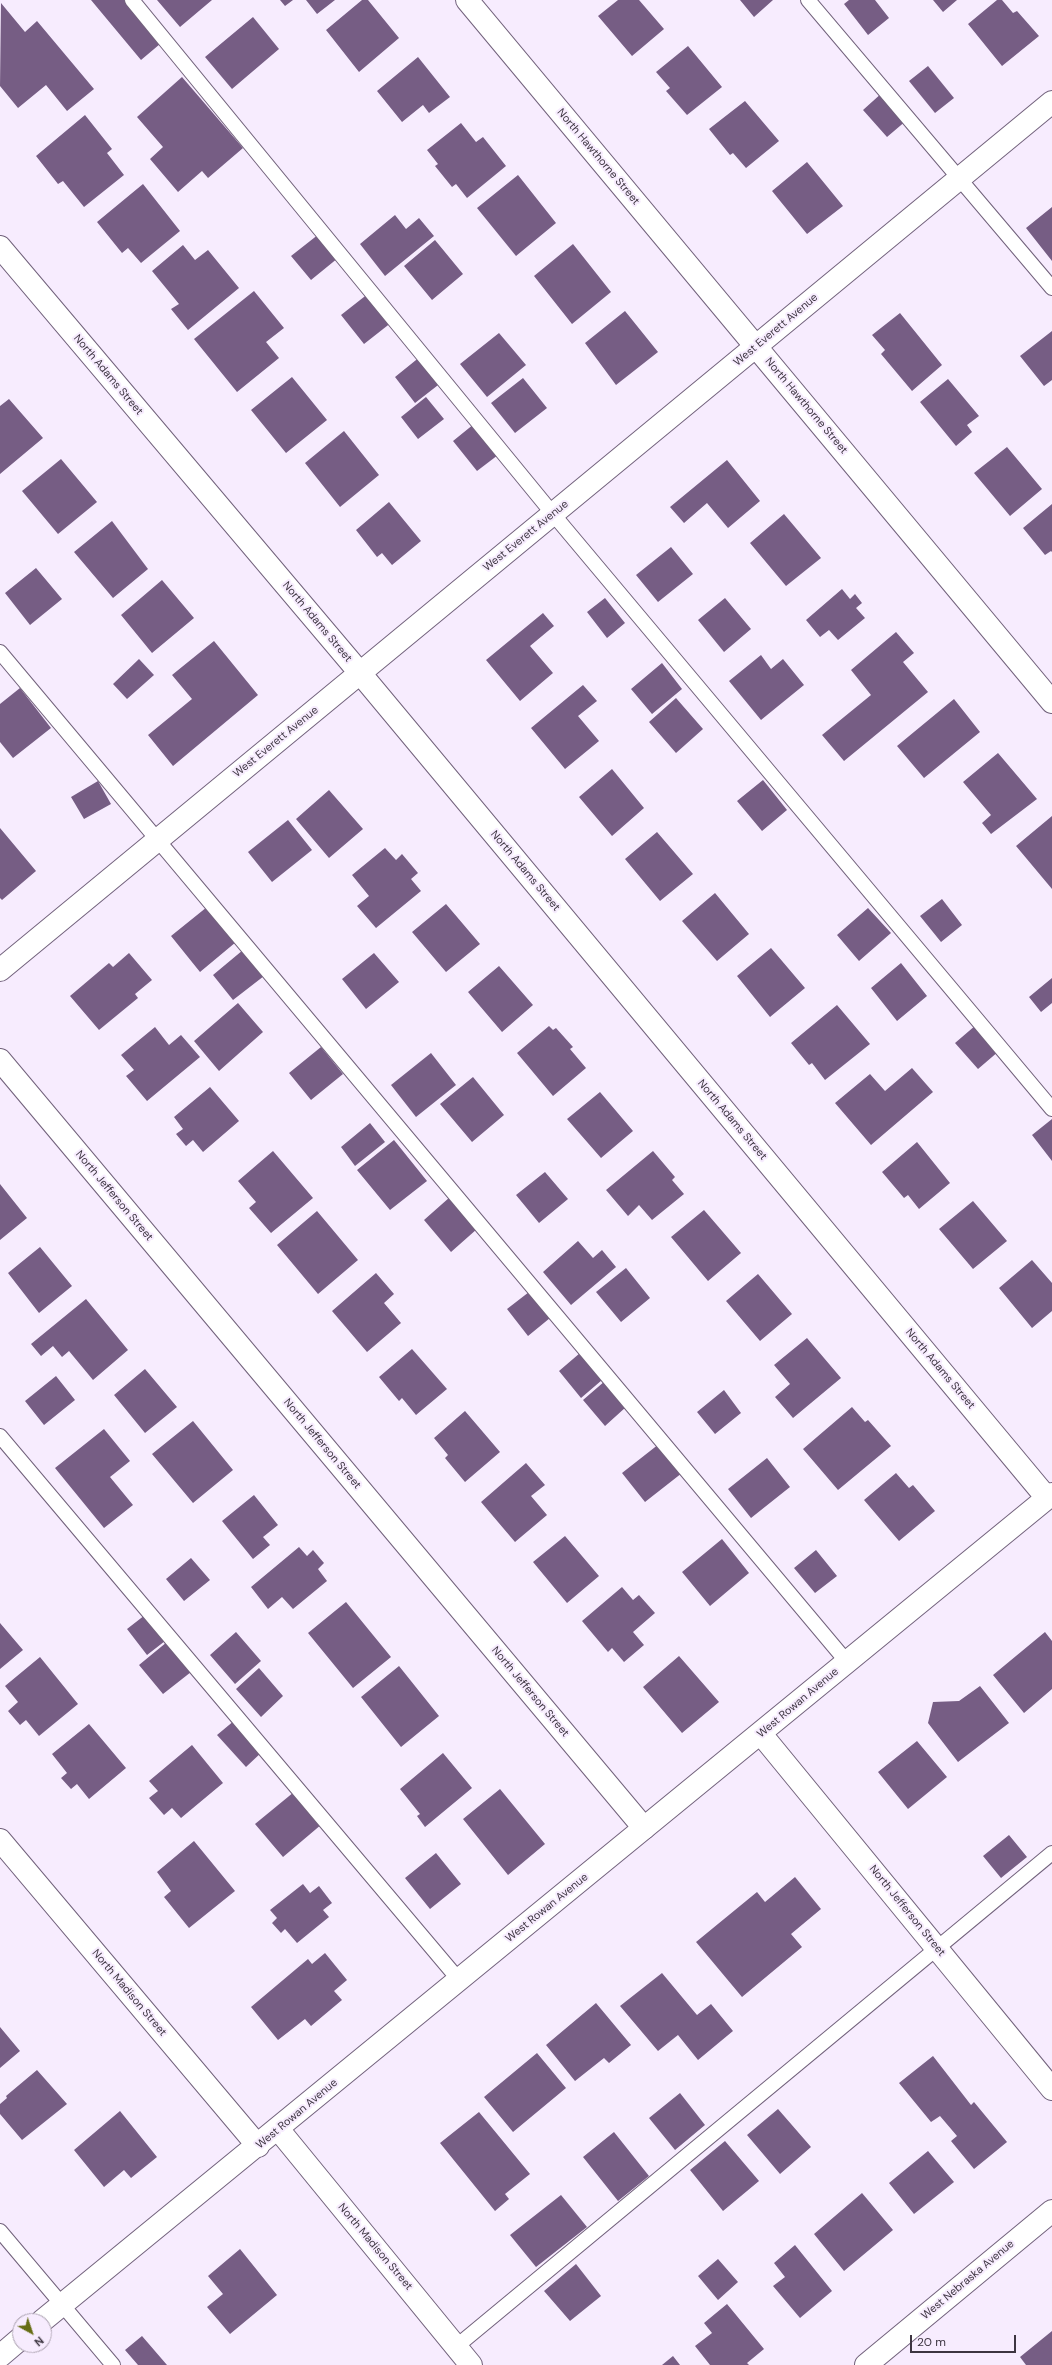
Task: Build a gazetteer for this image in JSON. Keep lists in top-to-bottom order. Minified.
{"streets":{"street":["North Hawthorne Street","West Everett Avenue","North Adams Street","North Jefferson Street","West Rowan Avenue","North Madison Street","West Nebraska Avenue"]},"crossings":[["North Hawthorne Street","West Everett Avenue"],["West Everett Avenue","North Adams Street"],["North Adams Street","West Rowan Avenue"],["North Jefferson Street","West Rowan Avenue"],["West Rowan Avenue","North Madison Street"]],"scale_bar":"20 m","north":"bottom right"}
